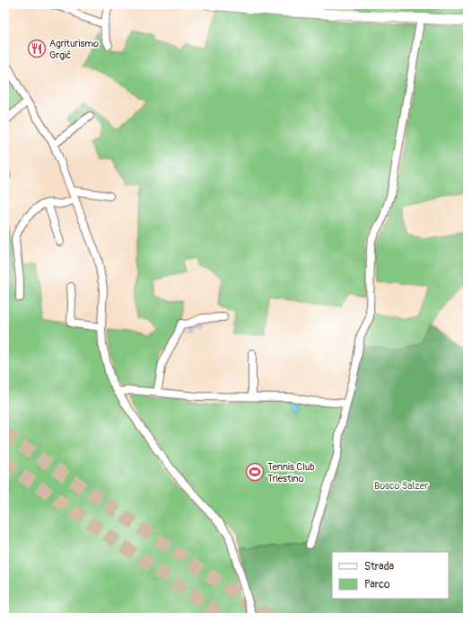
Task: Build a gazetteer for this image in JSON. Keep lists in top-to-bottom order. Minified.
{"parks":["Bosco Salzer"],"places":{"restaurant":["Agriturismo Grgič"],"sports":["Tennis Club Triestino"]},"legend":["Strada","Parco"]}
